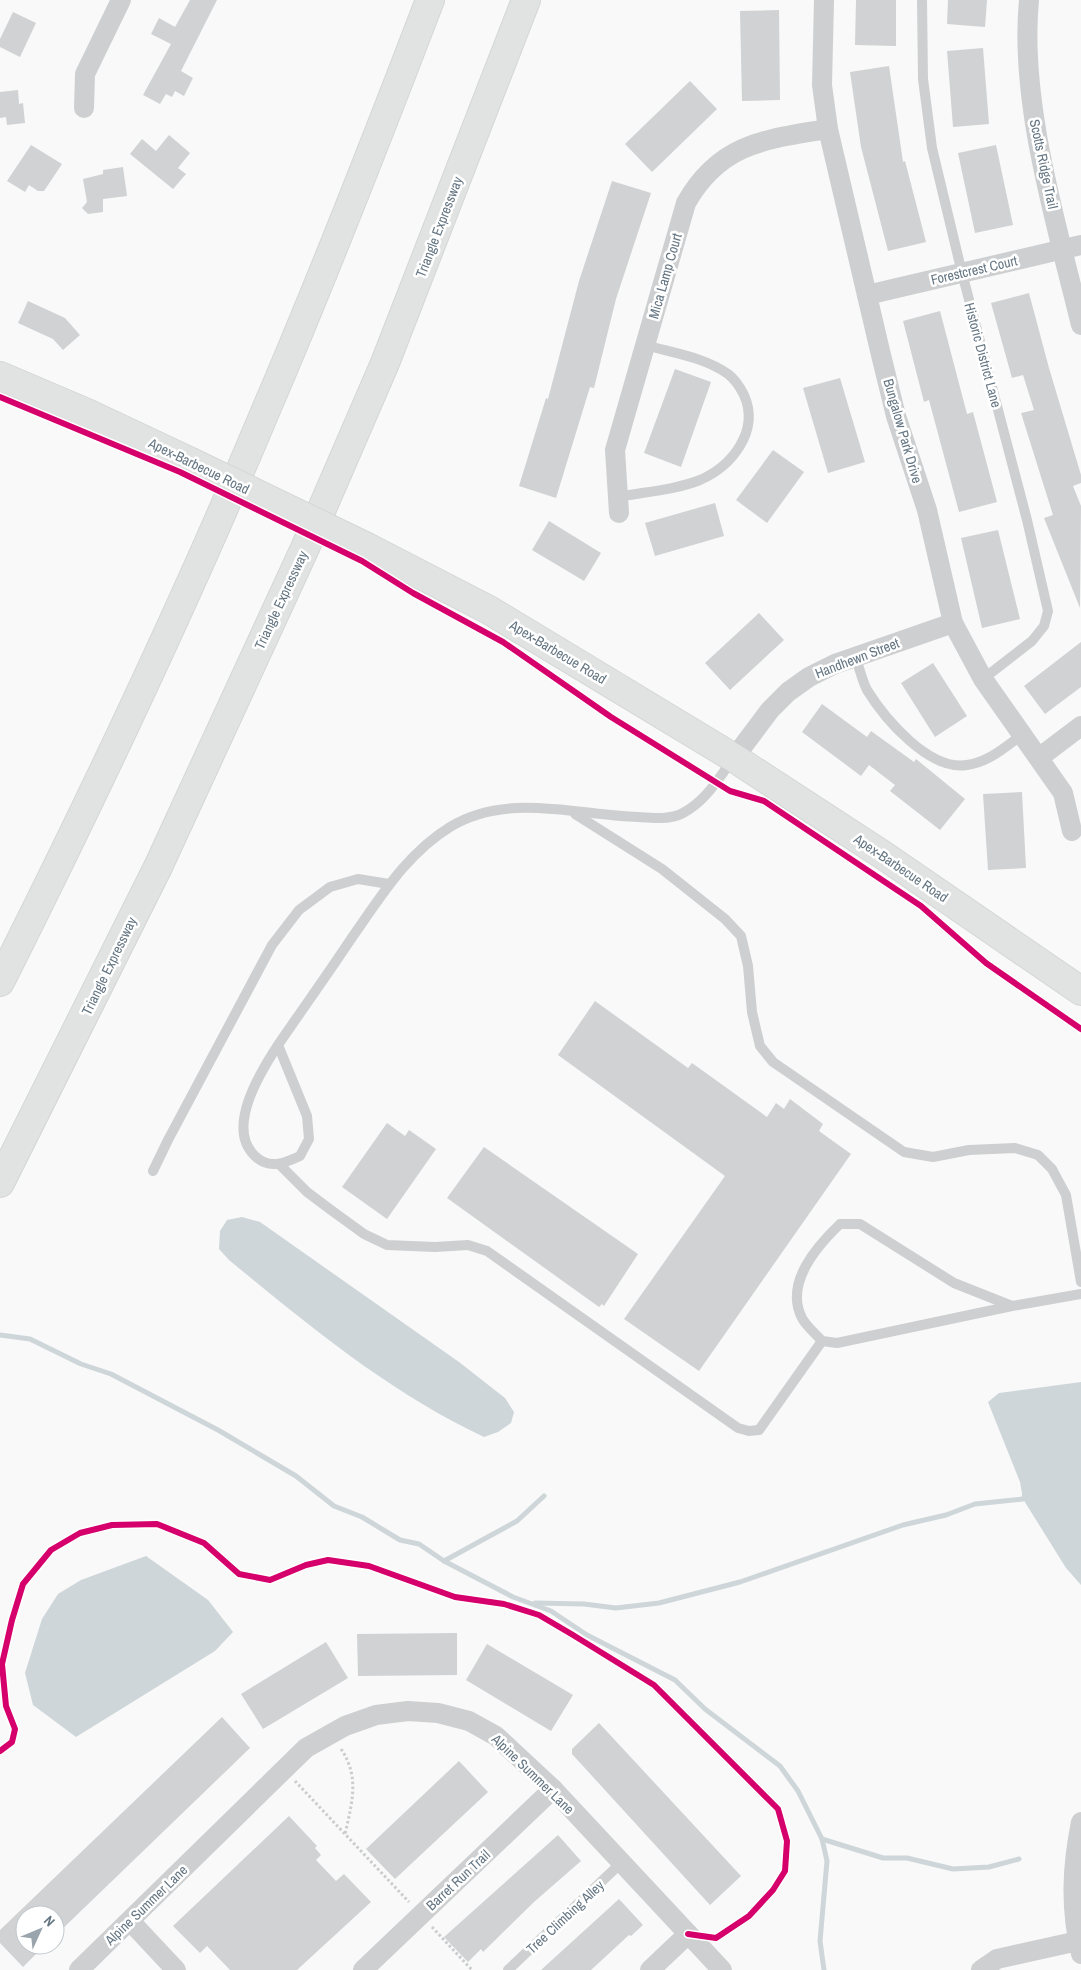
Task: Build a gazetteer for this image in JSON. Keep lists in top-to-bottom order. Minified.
{"streets":{"main road":["Triangle Expressway","Apex-Barbecue Road"],"street":["Scotts Ridge Trail","Forestcrest Court","Mica Lamp Court","Bungalow Park Drive","Handhewn Street","Alpine Summer Lane","Barret Run Trail"],"lane":["Historic District Lane","Tree Climbing Alley"]},"crossings":[["Scotts Ridge Trail","Forestcrest Court"],["Forestcrest Court","Historic District Lane"],["Forestcrest Court","Bungalow Park Drive"],["Mica Lamp Court","Bungalow Park Drive"],["Historic District Lane","Bungalow Park Drive"],["Bungalow Park Drive","Handhewn Street"],["Apex-Barbecue Road","Handhewn Street"],["Alpine Summer Lane","Barret Run Trail"],["Alpine Summer Lane","Tree Climbing Alley"]],"north":"top right"}
